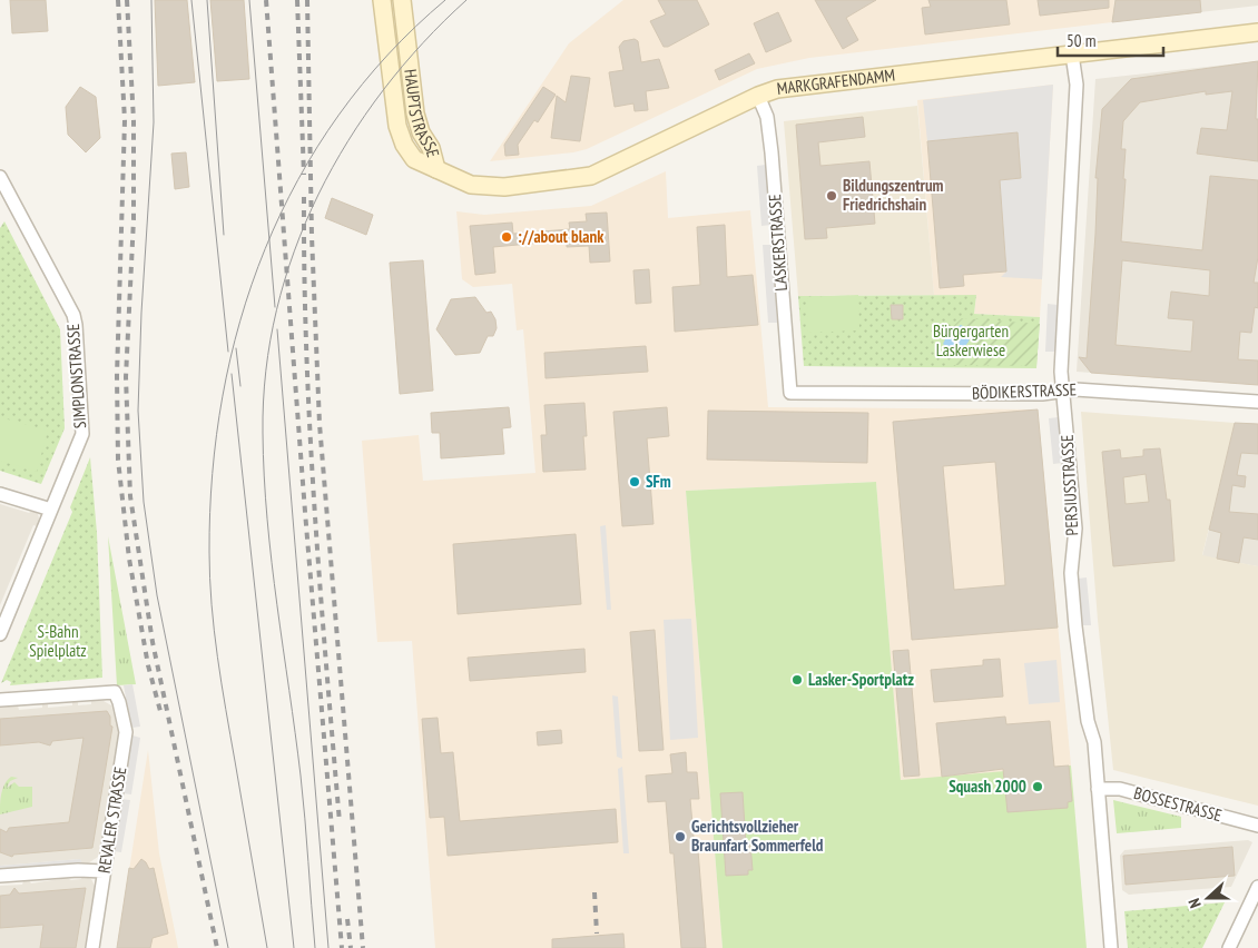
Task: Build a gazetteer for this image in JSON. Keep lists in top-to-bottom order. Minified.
{"streets":{"main road":["MARKGRAFENDAMM","HAUPTSTRASSE"],"street":["LASKERSTRASSE","SIMPLONSTRASSE","BÖDIKERSTRASSE","PERSIUSSTRASSE","BOSSESTRASSE","REVALER STRASSE"]},"crossings":[["MARKGRAFENDAMM","HAUPTSTRASSE"],["MARKGRAFENDAMM","LASKERSTRASSE"],["MARKGRAFENDAMM","PERSIUSSTRASSE"],["LASKERSTRASSE","BÖDIKERSTRASSE"],["BÖDIKERSTRASSE","PERSIUSSTRASSE"],["PERSIUSSTRASSE","BOSSESTRASSE"]],"parks":["Bürgergarten Laskerwiese","S-Bahn Spielplatz"],"places":["Bildungszentrum Friedrichshain","://about blank","SFm","Lasker-Sportplatz","Squash 2000","Gerichtsvollzieher Braunfart Sommerfeld"],"scale_bar":"50 m","north":"left"}
